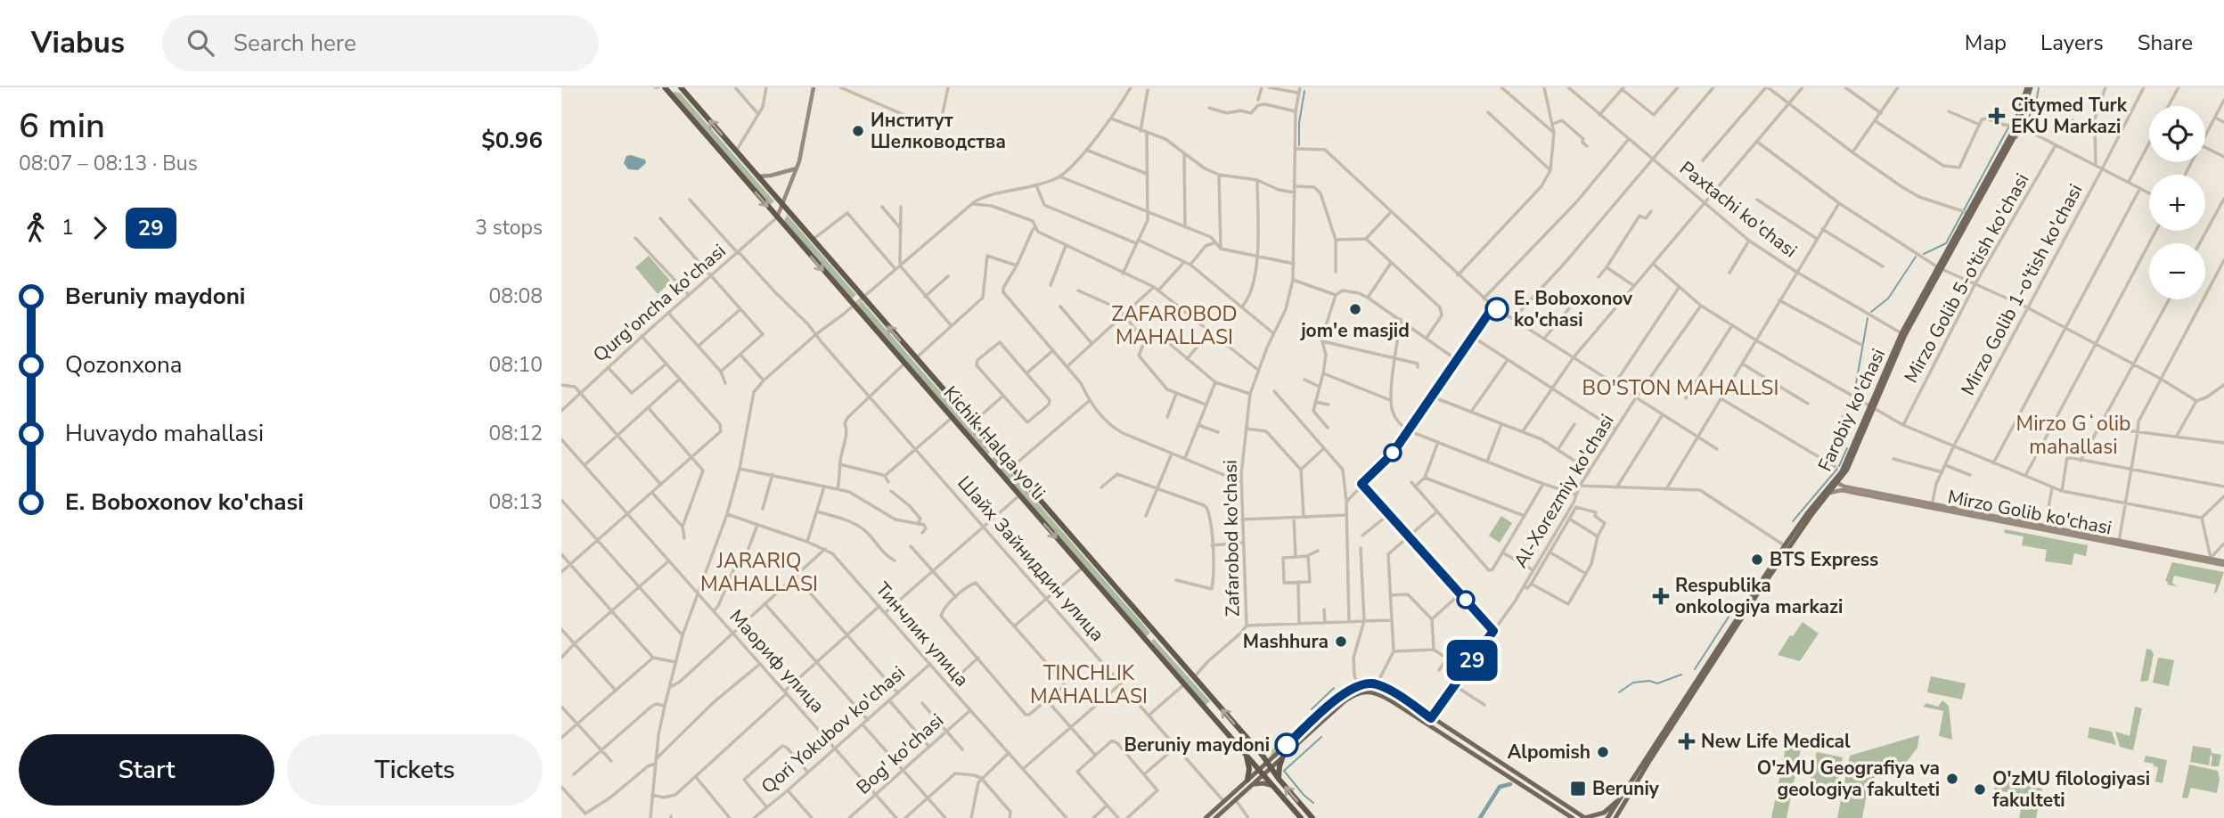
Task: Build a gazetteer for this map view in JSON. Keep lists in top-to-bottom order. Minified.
{"streets":{"highway":["Kichik Halqa yo'li"],"main road":["Farobiy ko'chasi","Mirzo Golib ko'chasi"],"street":["Paxtachi ko'chasi","Mirzo Golib 5-o'tish ko'chasi","Mirzo Golib 1-o'tish ko'chasi","Qurg'oncha ko'chasi","Al-Xorezmiy ko'chasi","Zafarobod ko'chasi","Шайх Зайниддин улица","Тинчлик улица","Маориф улица","Qori Yokubov ko'chasi","Bog' ko'chasi"]},"crossings":[["Paxtachi ko'chasi","Farobiy ko'chasi"],["Mirzo Golib 1-o'tish ko'chasi","Mirzo Golib ko'chasi"],["Qurg'oncha ko'chasi","Kichik Halqa yo'li"],["Qurg'oncha ko'chasi","Шайх Зайниддин улица"],["Farobiy ko'chasi","Mirzo Golib ko'chasi"],["Kichik Halqa yo'li","Zafarobod ko'chasi"],["Тинчлик улица","Qori Yokubov ko'chasi"],["Тинчлик улица","Bog' ko'chasi"],["Маориф улица","Qori Yokubov ko'chasi"],["Маориф улица","Bog' ko'chasi"]],"districts":["ZAFAROBOD MAHALLASI","BO'STON MAHALLSI","Mirzo Gʻolib mahallasi","JARARIQ MAHALLASI","TINCHLIK MAHALLASI"],"places":{"health":["Citymed Turk EKU Markazi","Respublika onkologiya markazi","New Life Medical"],"other":["Институт Шелководства","jom'e masjid","E. Boboxonov ko'chasi","BTS Express","Mashhura","Beruniy maydoni","Alpomish","O'zMU Geografiya va geologiya fakulteti","O'zMU filologiyasi fakulteti"],"transit":["Beruniy"]},"lines":["bus line 29"],"page":{"header":"Viabus","search":"Search here","nav":["Map","Layers","Share"],"heading":["6 min","08:07 – 08:13 · Bus","$0.96"],"on_map":"29","map_buttons":["+","−"],"legs":["1","29","3 stops"],"list":[{"name":"Beruniy maydoni","value":"08:08"},{"name":"Qozonxona","value":"08:10"},{"name":"Huvaydo mahallasi","value":"08:12"},{"name":"E. Boboxonov ko'chasi","value":"08:13"}],"buttons":["Start","Tickets"]}}
